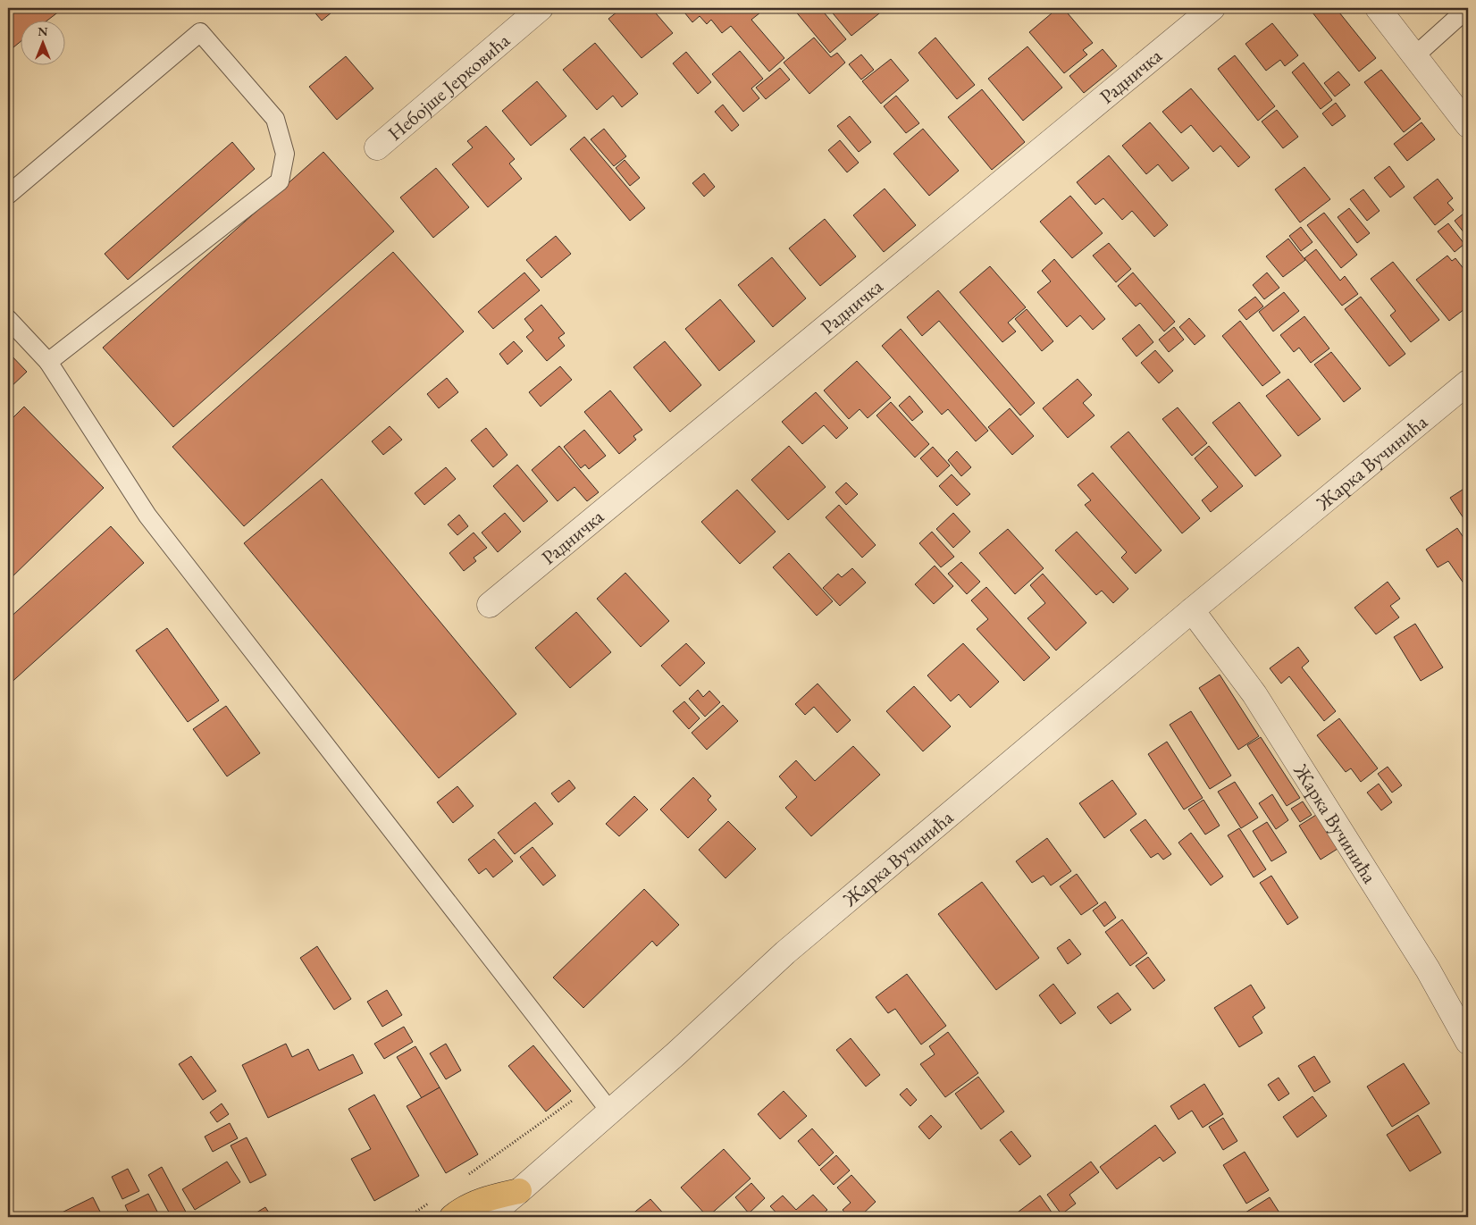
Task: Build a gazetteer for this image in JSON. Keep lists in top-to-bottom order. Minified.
{"streets":{"street":["Радничка","Небојше Јерковића","Жарка Вучинића"]},"north":"top"}
